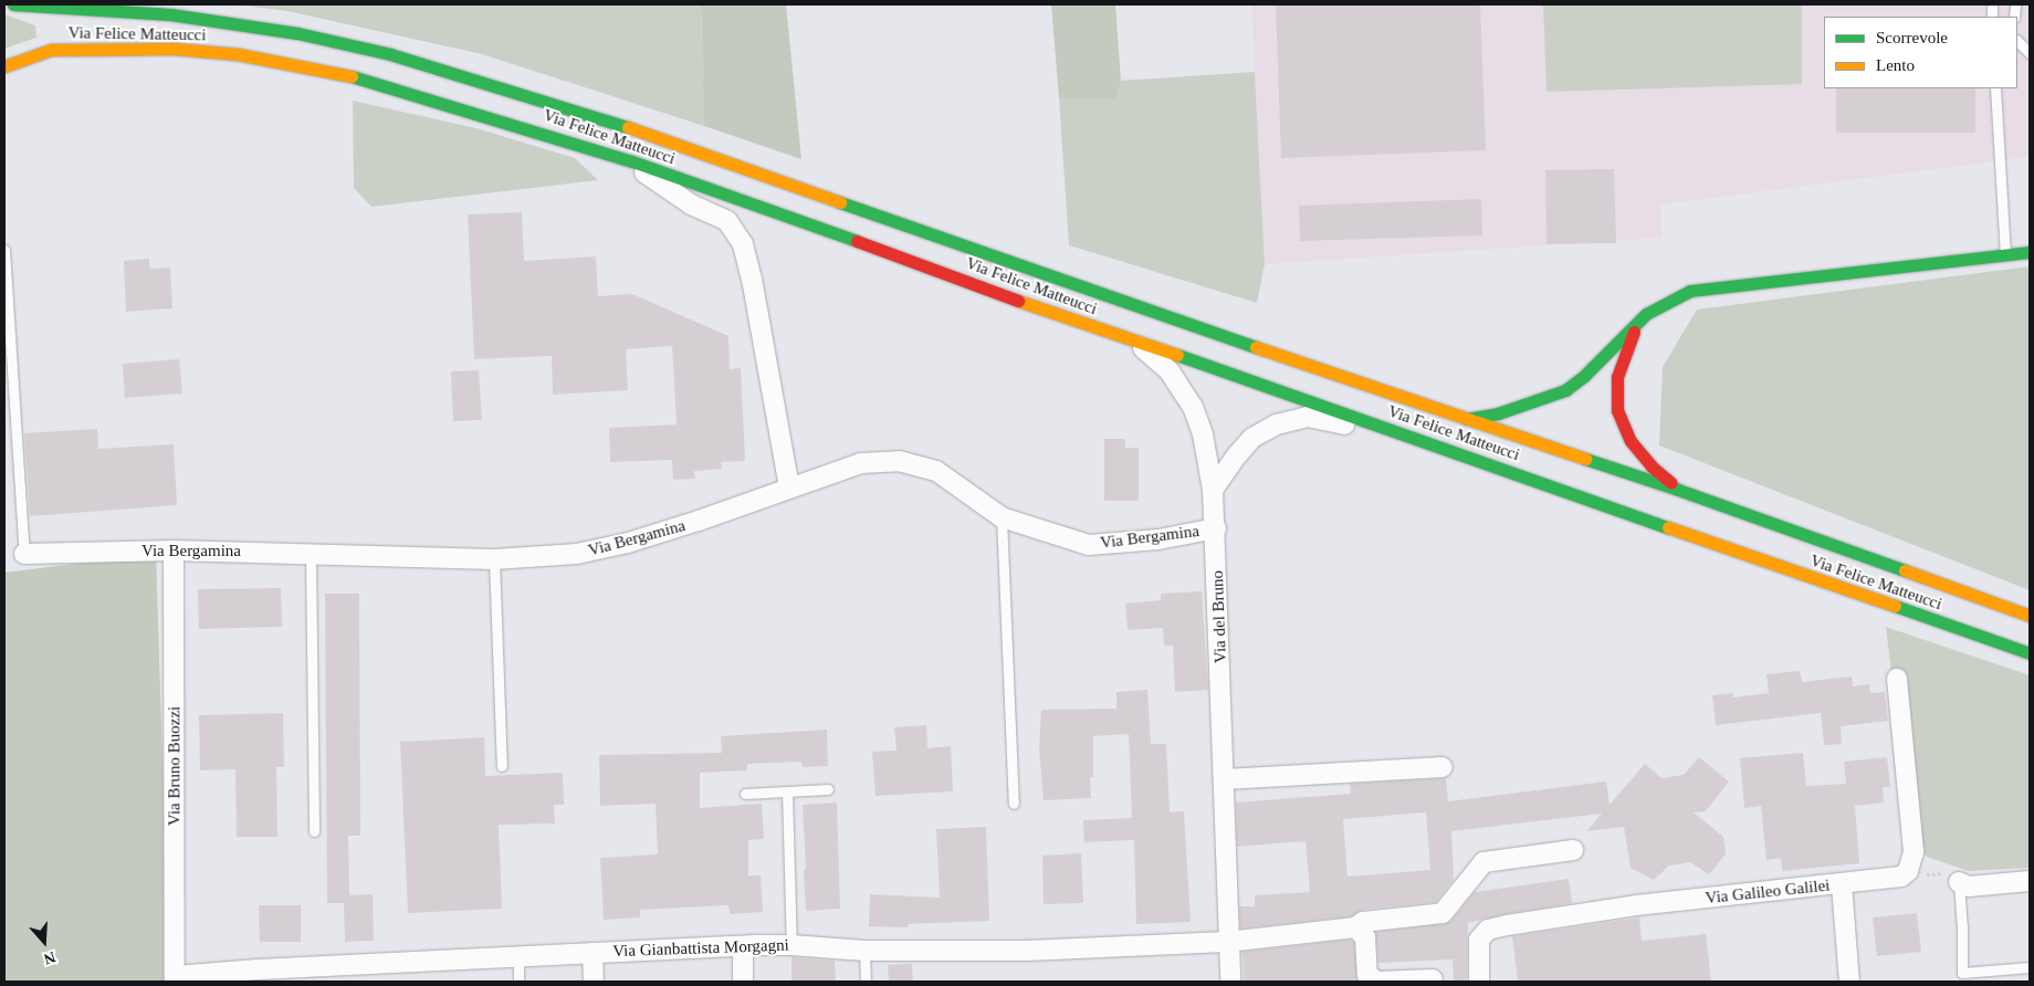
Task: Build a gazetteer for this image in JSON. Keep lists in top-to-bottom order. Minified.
{"streets":{"main road":["Via Felice Matteucci"],"street":["Via Bergamina","Via del Bruno","Via Bruno Buozzi","Via Galileo Galilei","Via Gianbattista Morgagni"]},"crossings":[["Via Felice Matteucci","Via del Bruno"],["Via Bergamina","Via del Bruno"],["Via Bergamina","Via Bruno Buozzi"],["Via del Bruno","Via Gianbattista Morgagni"],["Via Bruno Buozzi","Via Gianbattista Morgagni"]],"legend":["Scorrevole","Lento"],"north":"bottom"}
